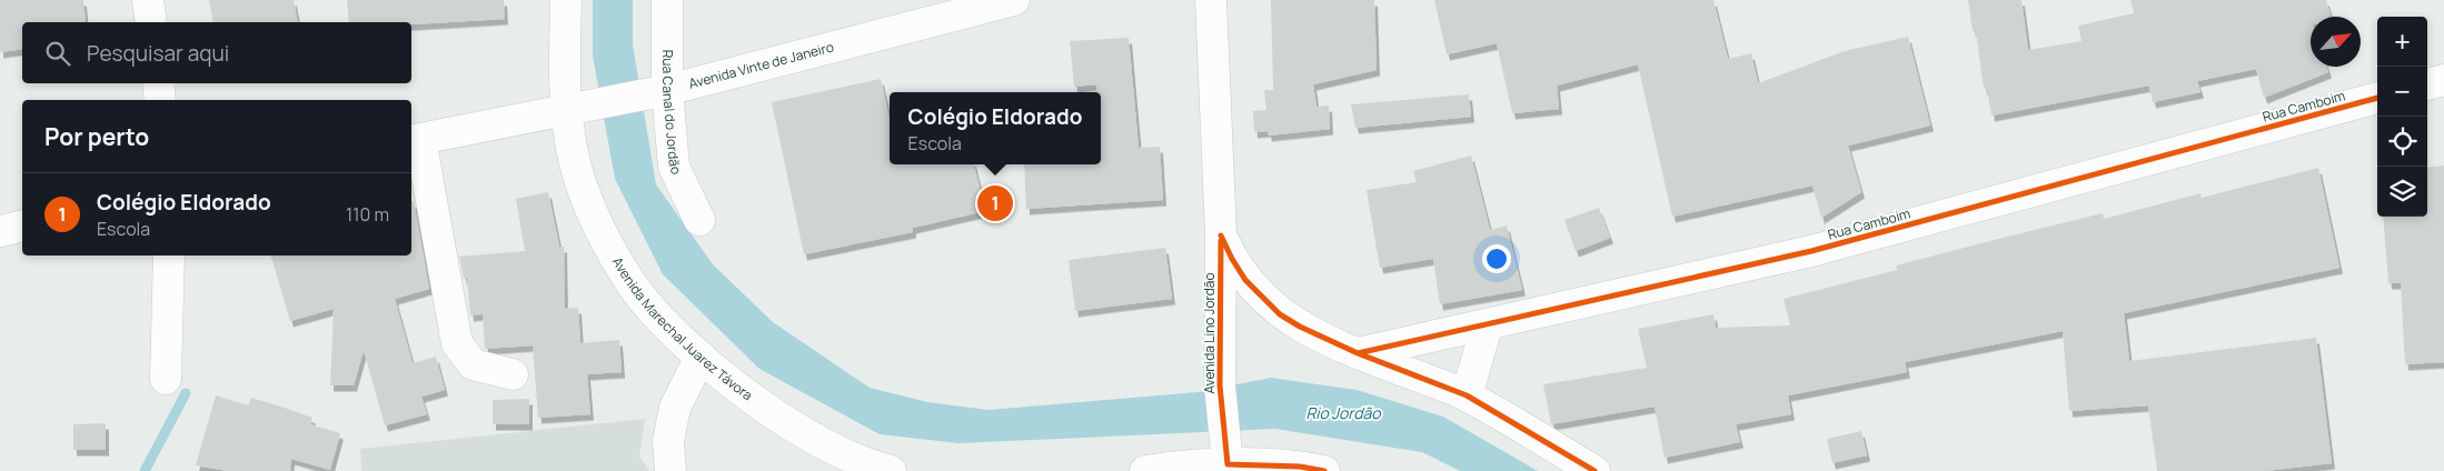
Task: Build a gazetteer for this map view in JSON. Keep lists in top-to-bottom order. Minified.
{"streets":{"street":["Avenida Vinte de Janeiro","Rua Camboim","Rua Canal do Jordão","Avenida Marechal Juarez Távora","Avenida Lino Jordão"]},"crossings":[["Avenida Vinte de Janeiro","Rua Canal do Jordão"],["Avenida Vinte de Janeiro","Avenida Marechal Juarez Távora"]],"water":["Rio Jordão"],"north":"top right","page":{"map_buttons":["+","−"],"search":"Pesquisar aqui","popup":["Colégio Eldorado","Escola"],"heading":"Por perto","list":[{"mark":"1","name":"Colégio Eldorado","note":"Escola","value":"110 m"}],"pins":"1"}}
